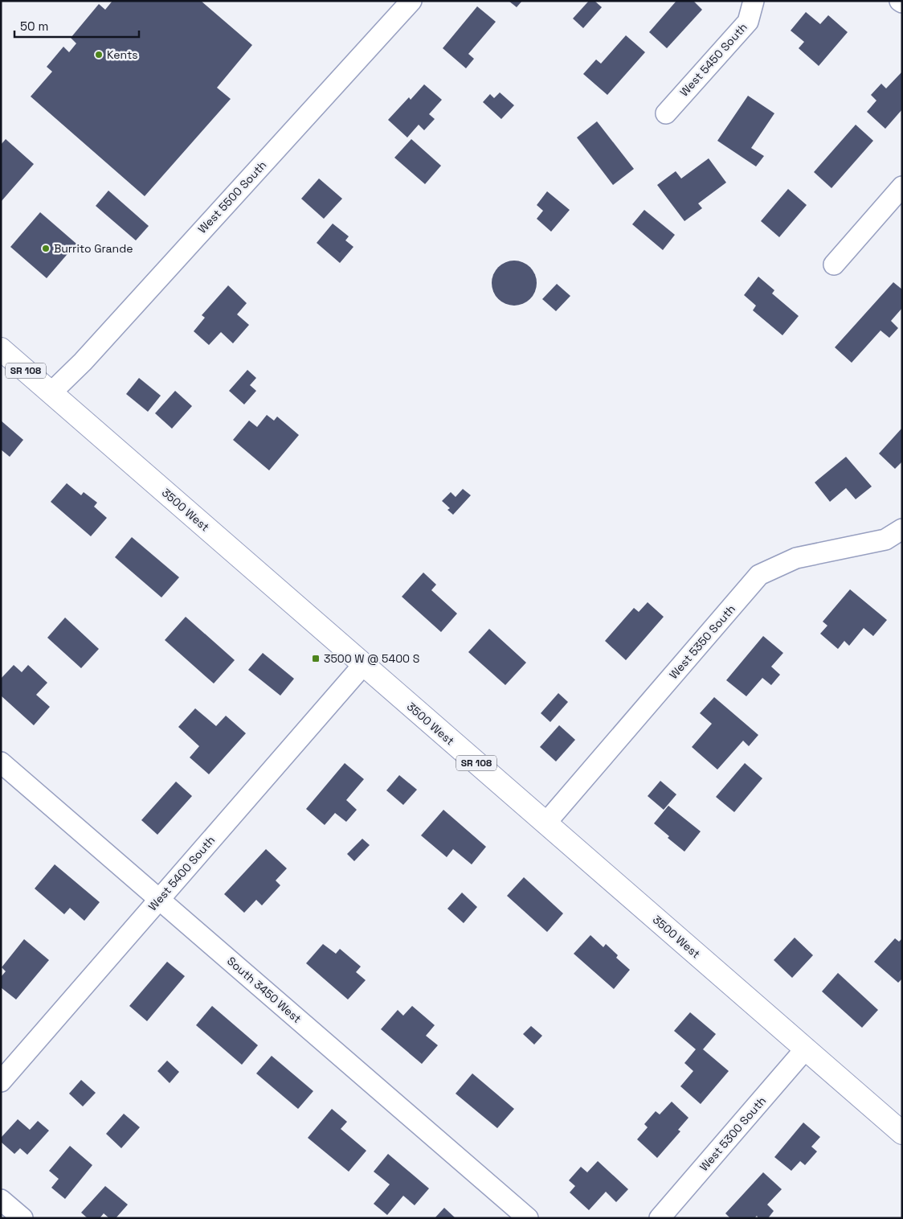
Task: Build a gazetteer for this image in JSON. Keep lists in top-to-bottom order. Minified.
{"streets":{"main road":["SR 108","3500 West"],"street":["West 5450 South","West 5500 South","West 5350 South","West 5400 South","South 3450 West","West 5300 South"]},"crossings":[["West 5500 South","SR 108"],["West 5500 South","3500 West"],["SR 108","3500 West"],["3500 West","West 5350 South"],["3500 West","West 5400 South"],["3500 West","West 5300 South"],["West 5400 South","South 3450 West"]],"places":{"other":["Kents","Burrito Grande"],"transit":["3500 W @ 5400 S"]},"scale_bar":"50 m"}
